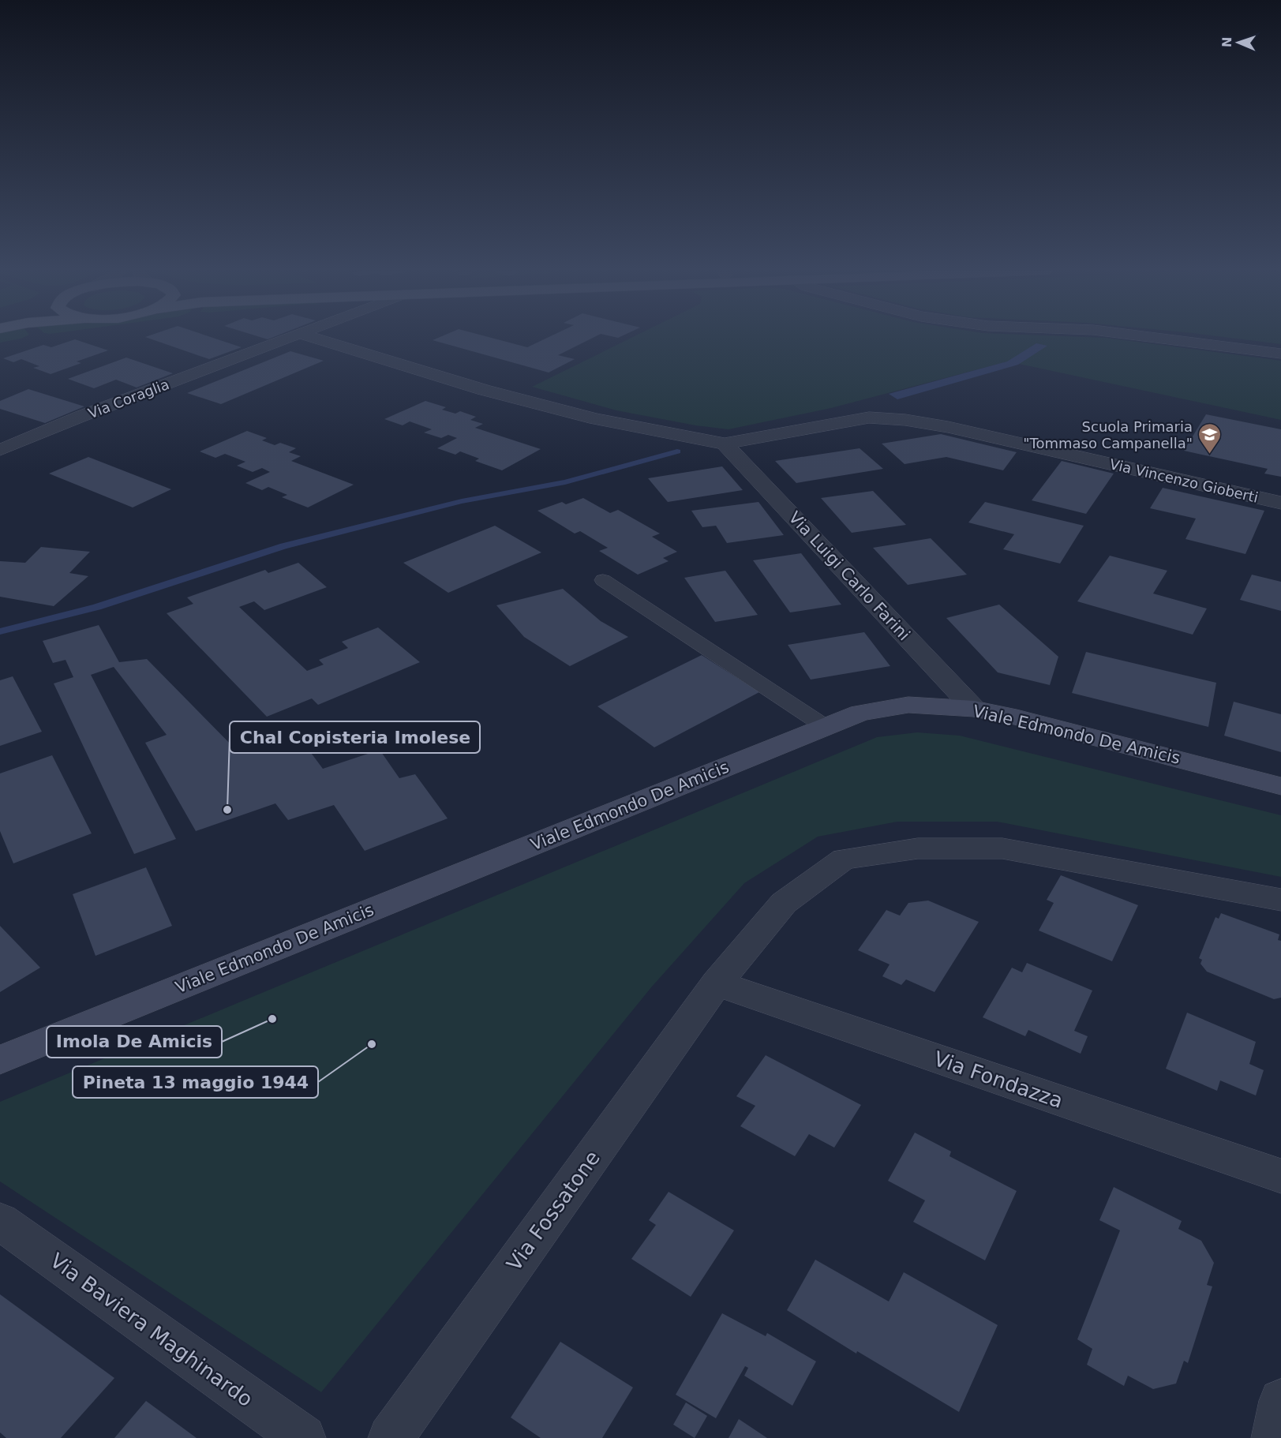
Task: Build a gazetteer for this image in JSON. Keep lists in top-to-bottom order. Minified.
{"streets":{"street":["Via Coraglia","Via Vincenzo Gioberti","Via Luigi Carlo Farini","Viale Edmondo De Amicis","Via Fondazza","Via Fossatone","Via Baviera Maghinardo"]},"crossings":[["Via Vincenzo Gioberti","Via Luigi Carlo Farini"],["Via Luigi Carlo Farini","Viale Edmondo De Amicis"],["Via Fondazza","Via Fossatone"]],"places":{"school or university":["Scuola Primaria \"Tommaso Campanella\""],"other":["Chal Copisteria Imolese","Imola De Amicis","Pineta 13 maggio 1944"]},"north":"left"}
